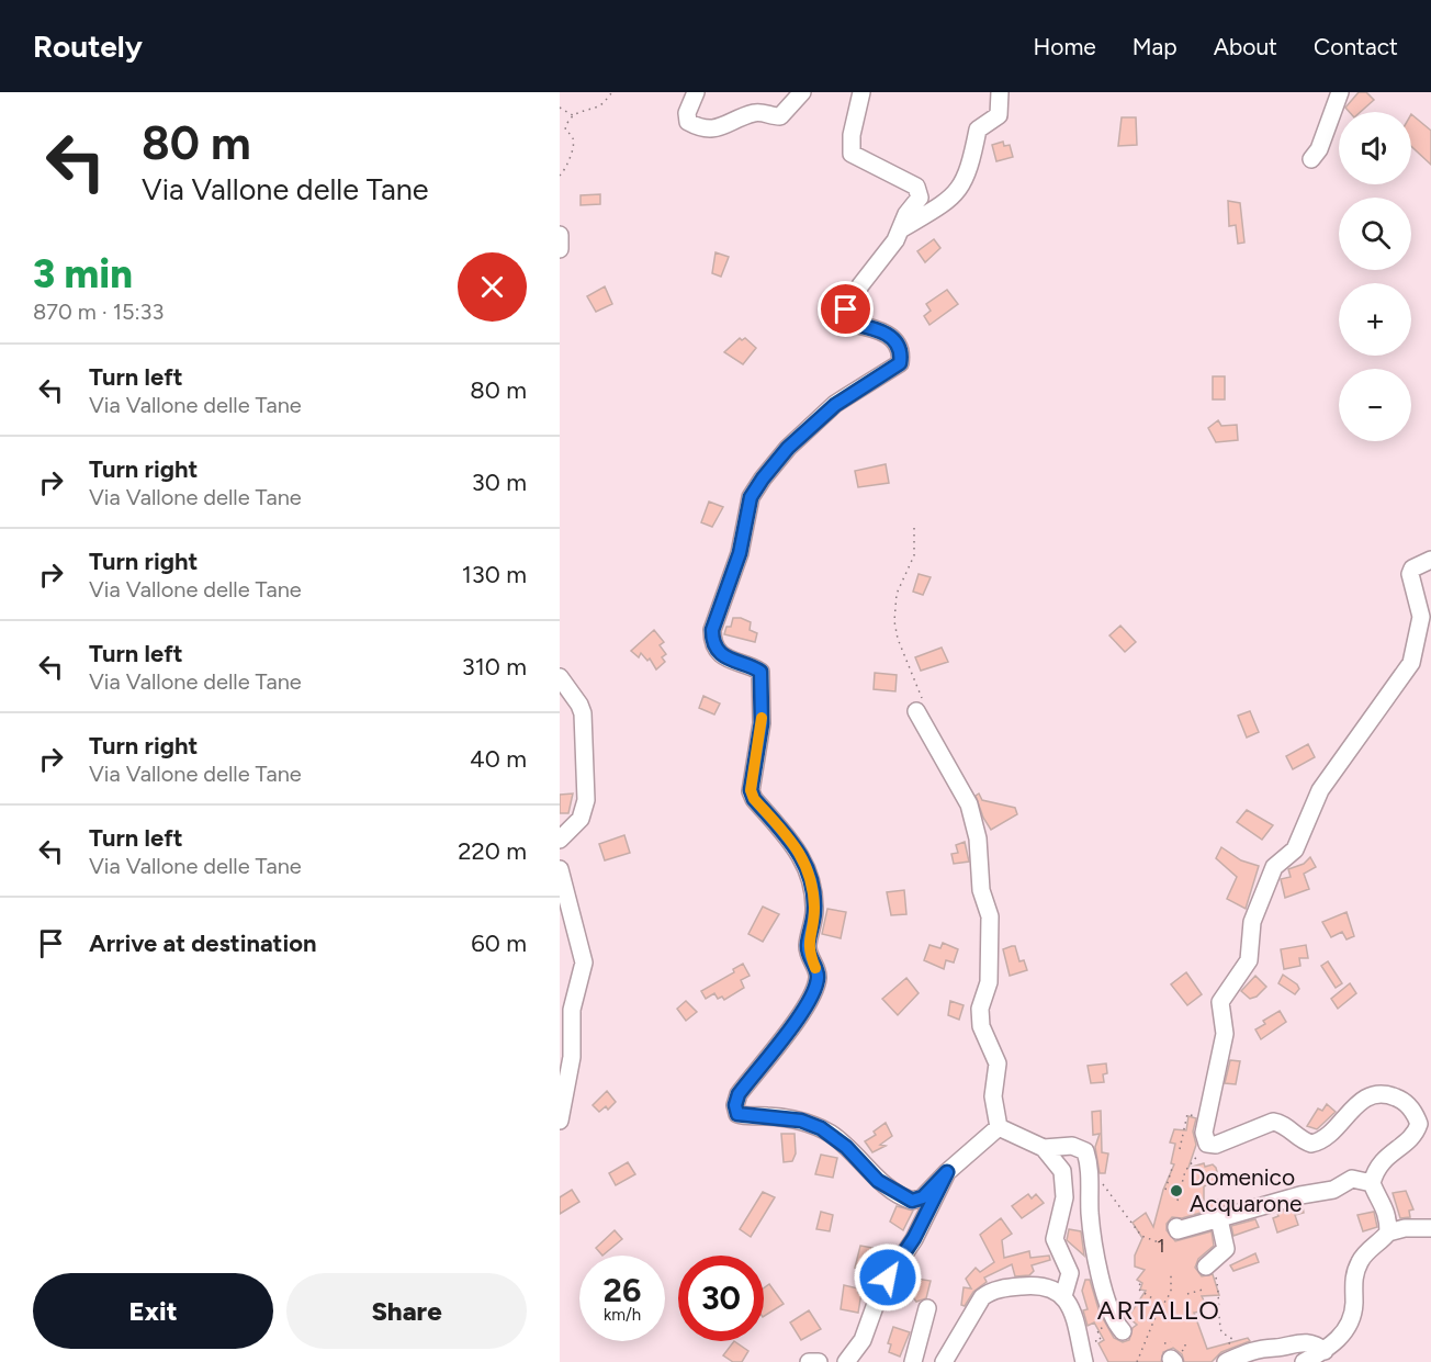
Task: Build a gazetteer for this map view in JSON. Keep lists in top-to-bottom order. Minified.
{"districts":["ARTALLO"],"places":["Domenico Acquarone"],"house_numbers":["1"],"page":{"header":"Routely","nav":["Home","Map","About","Contact"],"turn":["80 m","Via Vallone delle Tane"],"map_buttons":["+","−"],"heading":["3 min","870 m · 15:33"],"list":[{"name":"Turn left","note":"Via Vallone delle Tane","value":"80 m"},{"name":"Turn right","note":"Via Vallone delle Tane","value":"30 m"},{"name":"Turn right","note":"Via Vallone delle Tane","value":"130 m"},{"name":"Turn left","note":"Via Vallone delle Tane","value":"310 m"},{"name":"Turn right","note":"Via Vallone delle Tane","value":"40 m"},{"name":"Turn left","note":"Via Vallone delle Tane","value":"220 m"},{"name":"Arrive at destination","value":"60 m"}],"speed":"26 km/h","limit":"30","buttons":["Exit","Share"]}}
